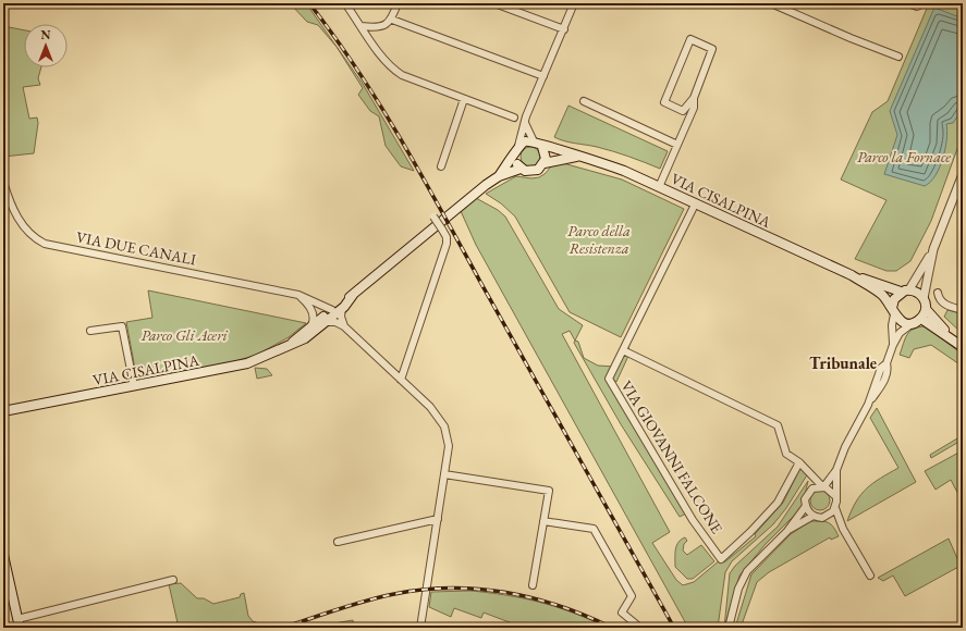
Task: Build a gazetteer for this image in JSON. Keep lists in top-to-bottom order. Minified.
{"streets":{"main road":["VIA CISALPINA"],"street":["VIA DUE CANALI","VIA GIOVANNI FALCONE"]},"crossings":[["VIA CISALPINA","VIA DUE CANALI"],["VIA CISALPINA","VIA GIOVANNI FALCONE"]],"districts":["Tribunale"],"parks":["Parco la Fornace","Parco della Resistenza","Parco Gli Aceri"],"north":"top"}
